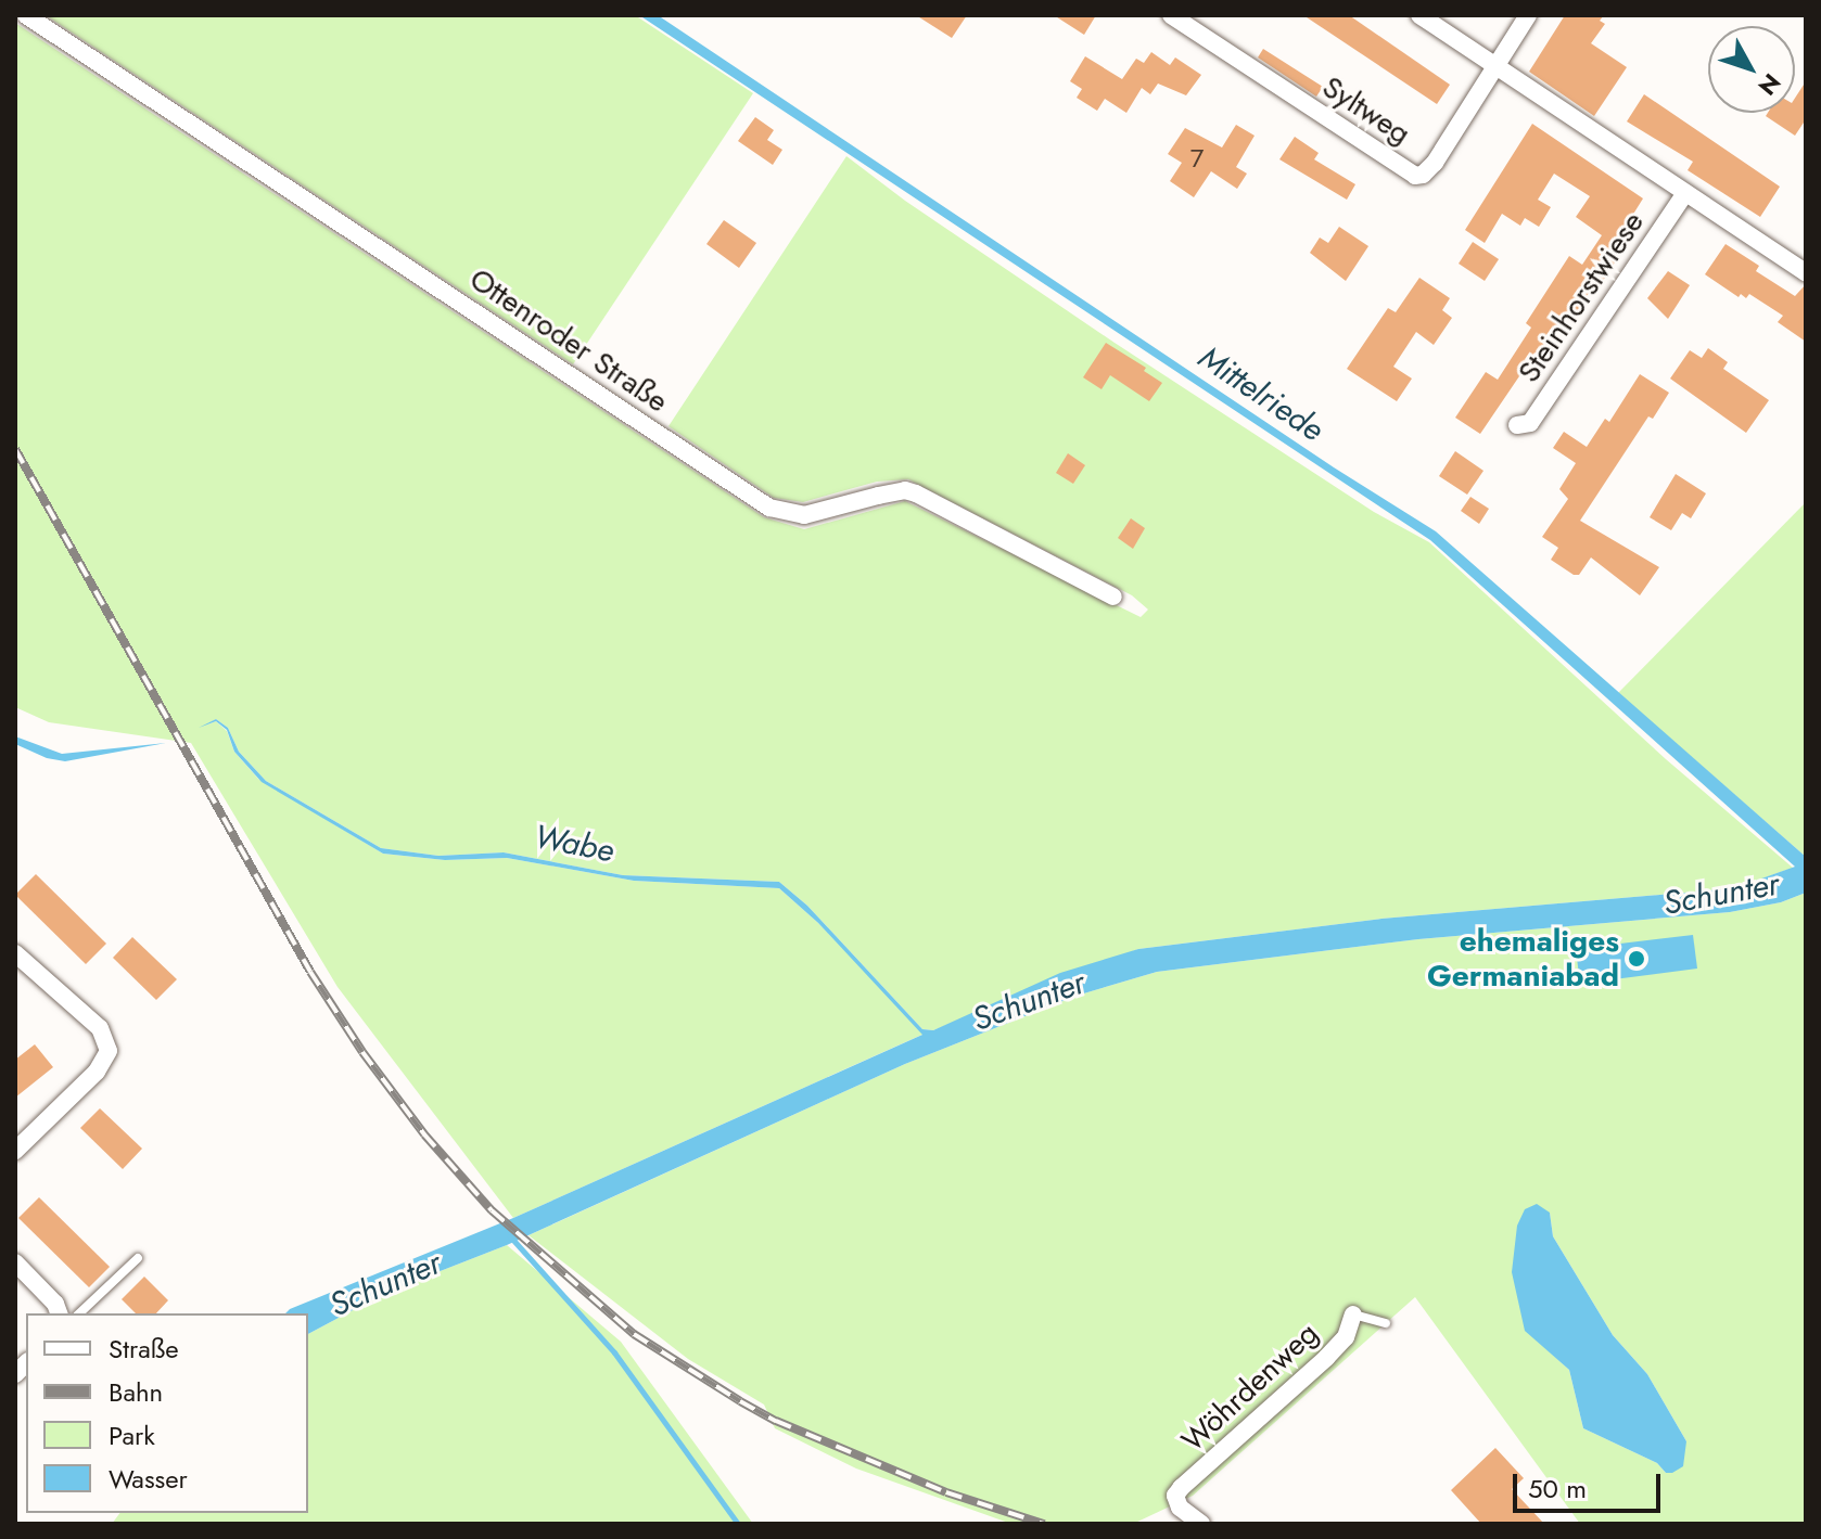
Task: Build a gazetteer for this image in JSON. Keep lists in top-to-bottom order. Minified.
{"streets":{"street":["Syltweg","Steinhorstwiese","Ottenroder Straße","Wöhrdenweg"]},"crossings":[["Syltweg","Steinhorstwiese"]],"water":["Mittelriede","Wabe","Schunter"],"places":["ehemaliges Germaniabad"],"house_numbers":["7"],"legend":["Straße","Bahn","Park","Wasser"],"scale_bar":"50 m","north":"bottom right"}
